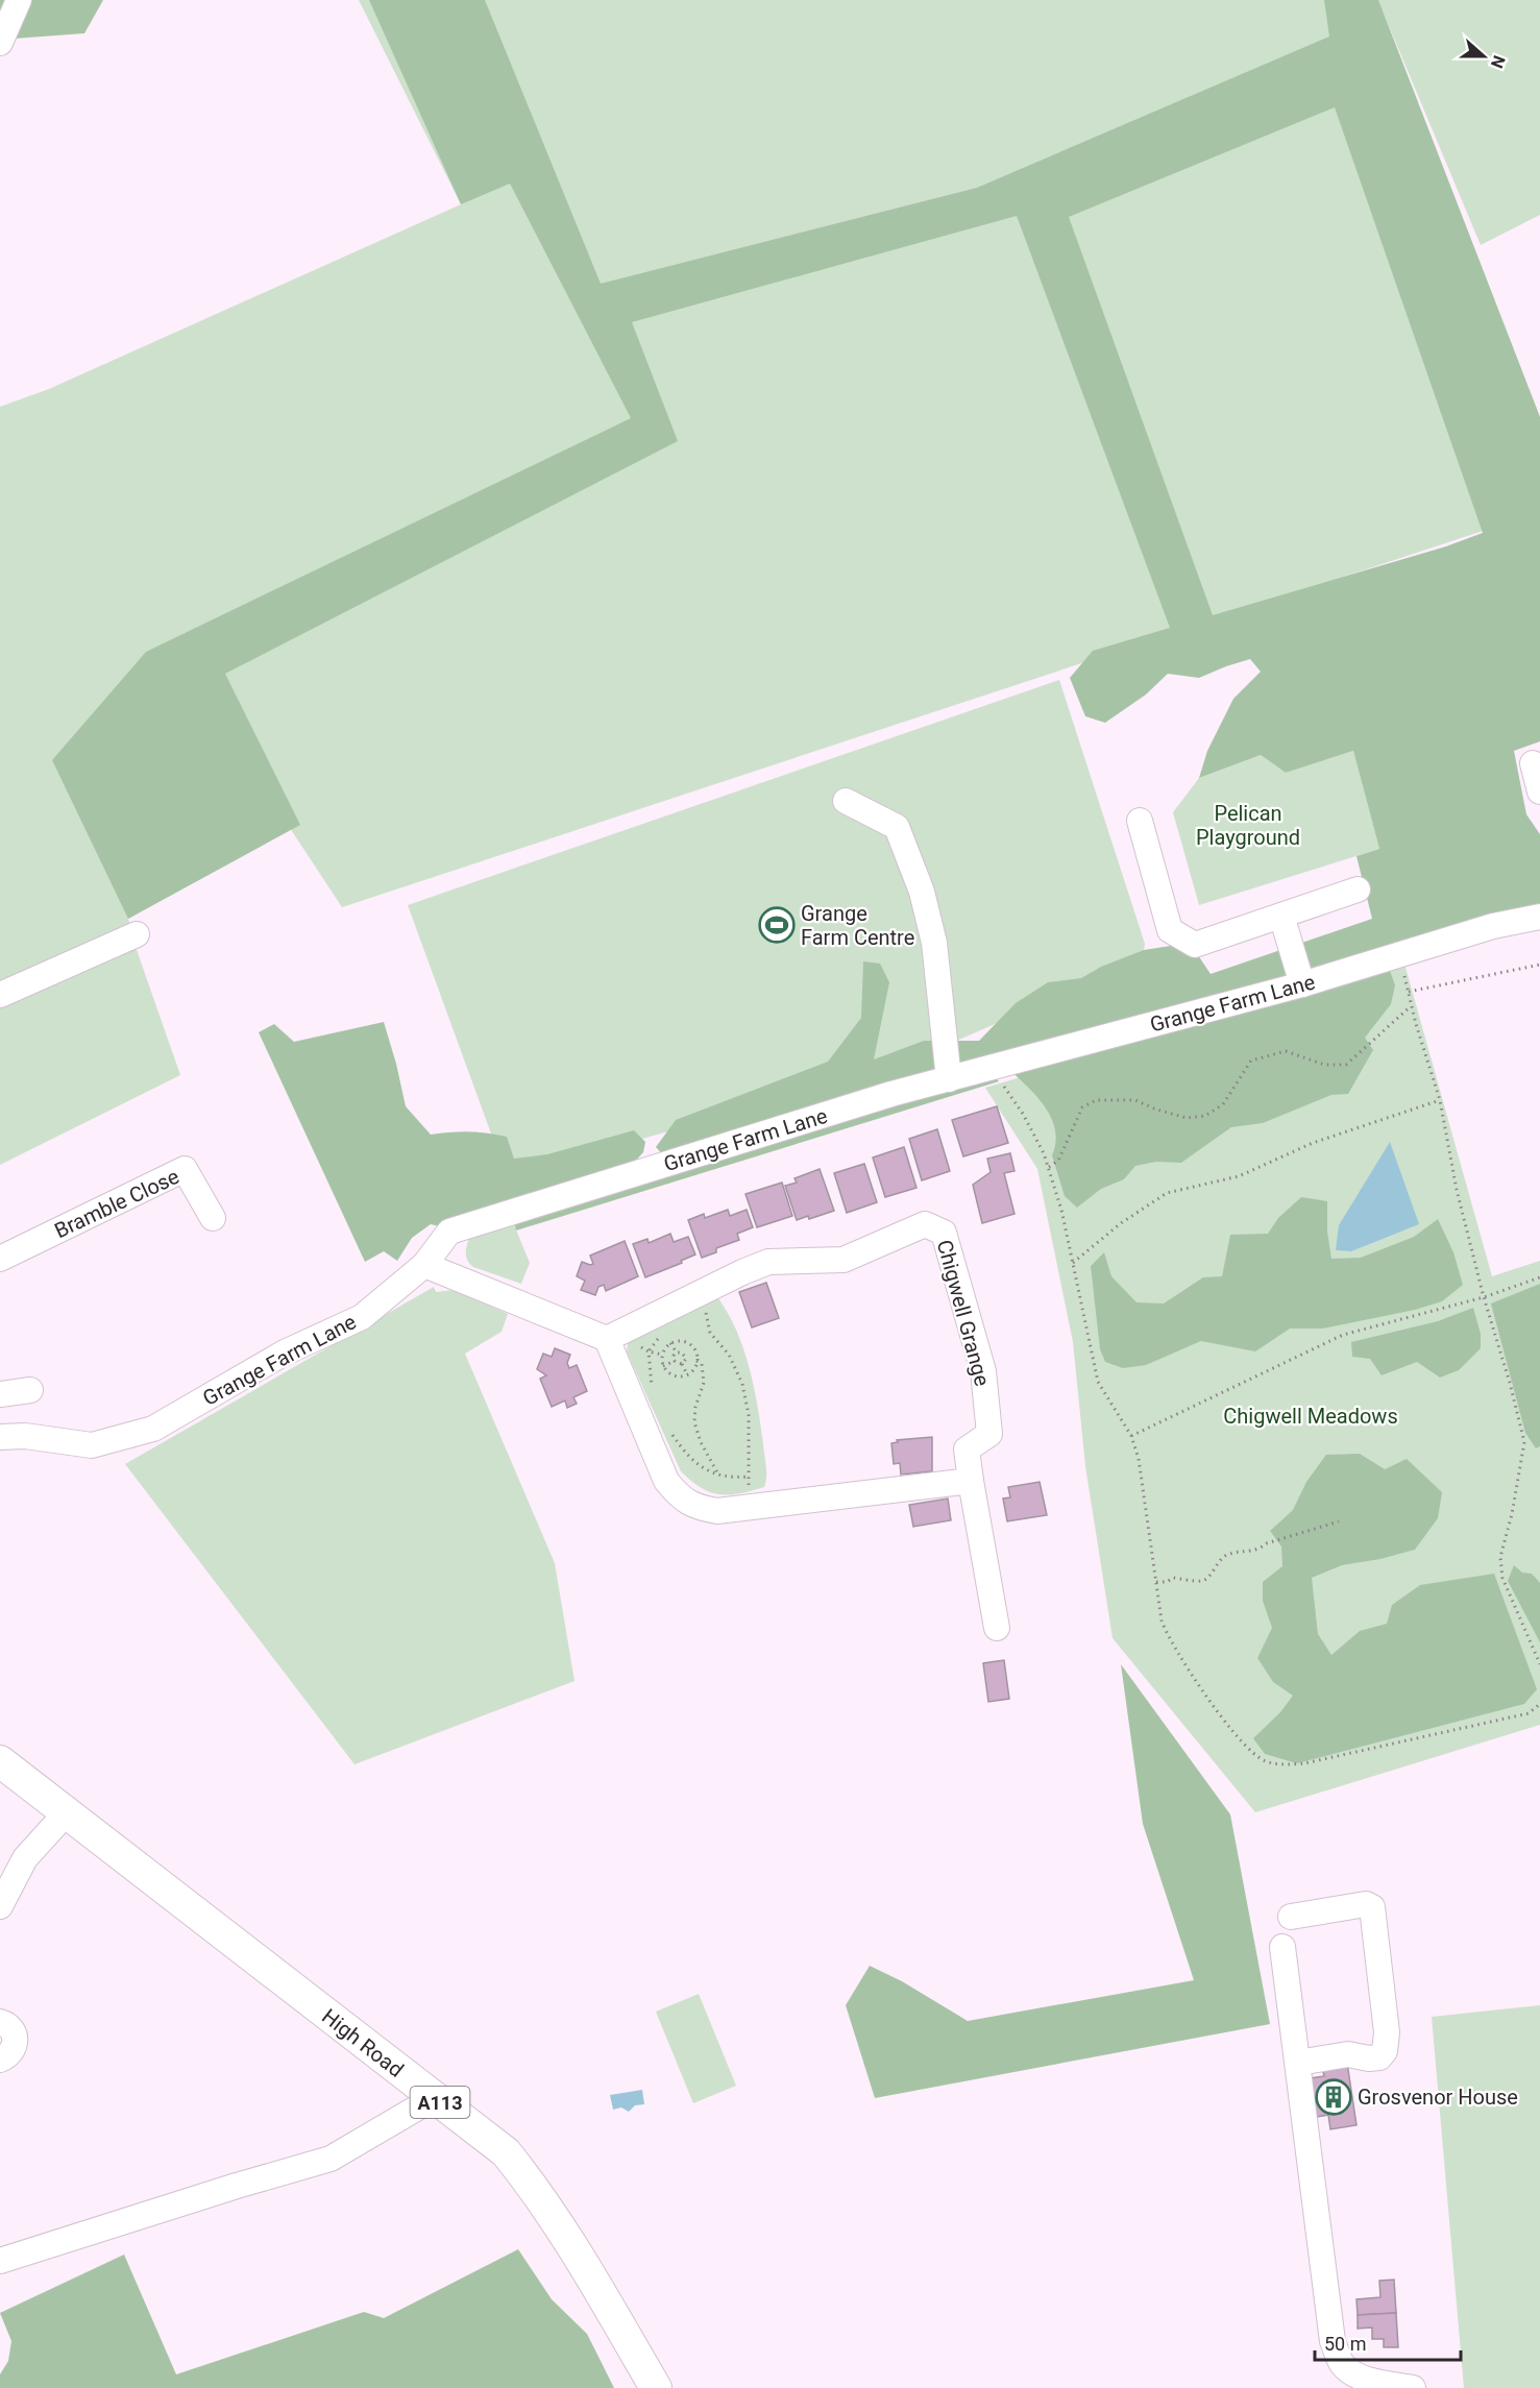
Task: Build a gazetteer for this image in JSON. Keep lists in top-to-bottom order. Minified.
{"streets":{"main road":["High Road","A113"],"street":["Grange Farm Lane","Bramble Close","Chigwell Grange"]},"parks":["Pelican Playground","Chigwell Meadows"],"places":{"sports":["Grange Farm Centre"],"building":["Grosvenor House"]},"scale_bar":"50 m","north":"right"}
